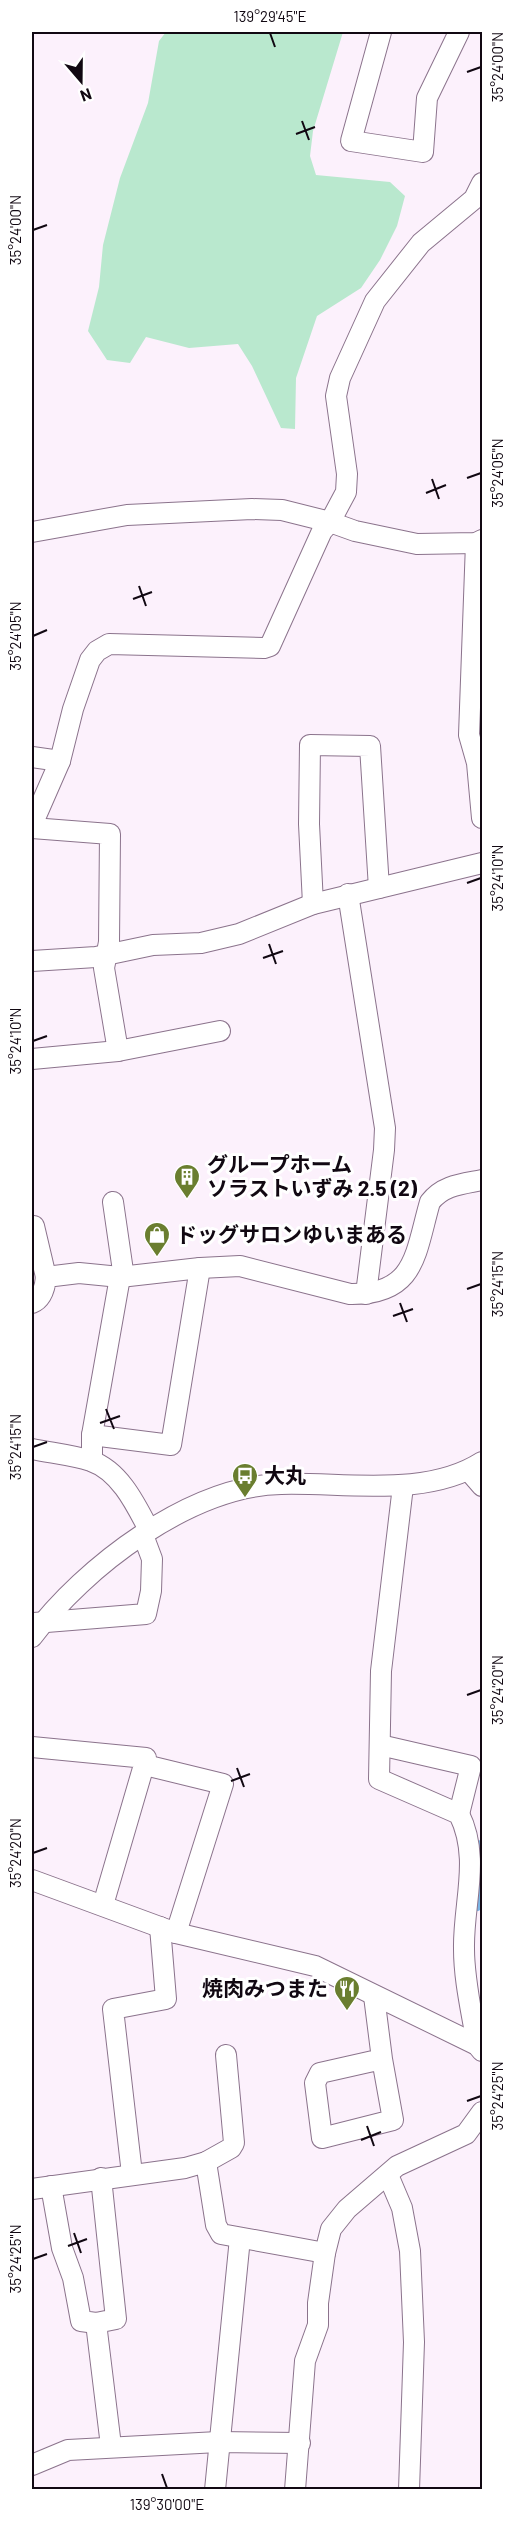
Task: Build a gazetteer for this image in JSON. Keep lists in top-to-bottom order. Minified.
{"places":{"building":["グループホーム ソラストいずみ 2.5 (2)"],"shop":["ドッグサロンゆいまある"],"bus stop":["大丸"],"restaurant":["焼肉みつまた"]},"north":"bottom","coordinates":["139°29'45\"E","35°24'00\"N","35°24'05\"N","35°24'10\"N","35°24'15\"N","35°24'20\"N","35°24'25\"N","139°30'00\"E"]}
